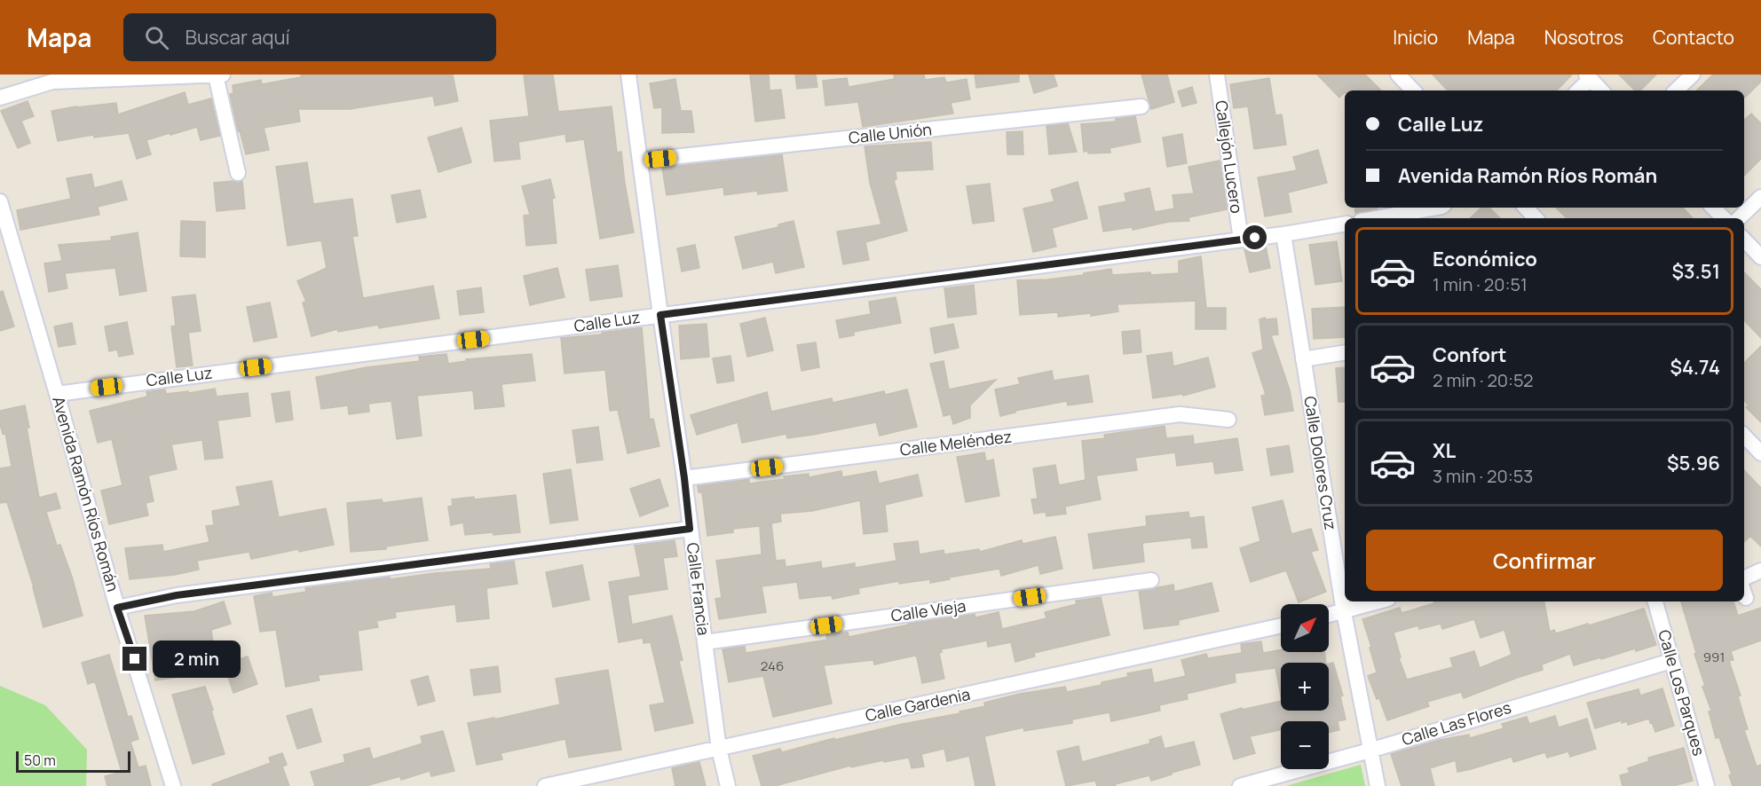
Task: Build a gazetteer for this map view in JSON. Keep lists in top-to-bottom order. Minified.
{"streets":{"street":["Calle Unión","Callejón Lucero","Calle Luz","Calle Meléndez","Calle Dolores Cruz","Avenida Ramón Ríos Román","Calle Francia","Calle Vieja","Calle Los Parques","Calle Gardenia","Calle Las Flores"]},"crossings":[["Calle Unión","Calle Francia"],["Callejón Lucero","Calle Luz"],["Calle Luz","Calle Dolores Cruz"],["Calle Luz","Avenida Ramón Ríos Román"],["Calle Luz","Calle Francia"],["Calle Meléndez","Calle Francia"],["Calle Dolores Cruz","Calle Las Flores"],["Calle Francia","Calle Vieja"],["Calle Francia","Calle Gardenia"],["Calle Los Parques","Calle Las Flores"]],"house_numbers":["991","246"],"scale_bar":"50 m","north":"top right","page":{"header":"Mapa","search":"Buscar aquí","nav":["Inicio","Mapa","Nosotros","Contacto"],"banner":["Calle Luz","Avenida Ramón Ríos Román"],"list":[{"name":"Económico","note":"1 min · 20:51","value":"$3.51"},{"name":"Confort","note":"2 min · 20:52","value":"$4.74"},{"name":"XL","note":"3 min · 20:53","value":"$5.96"}],"buttons":"Confirmar","map_buttons":["+","−"],"bubble":"2 min","scale":"50 m"}}
